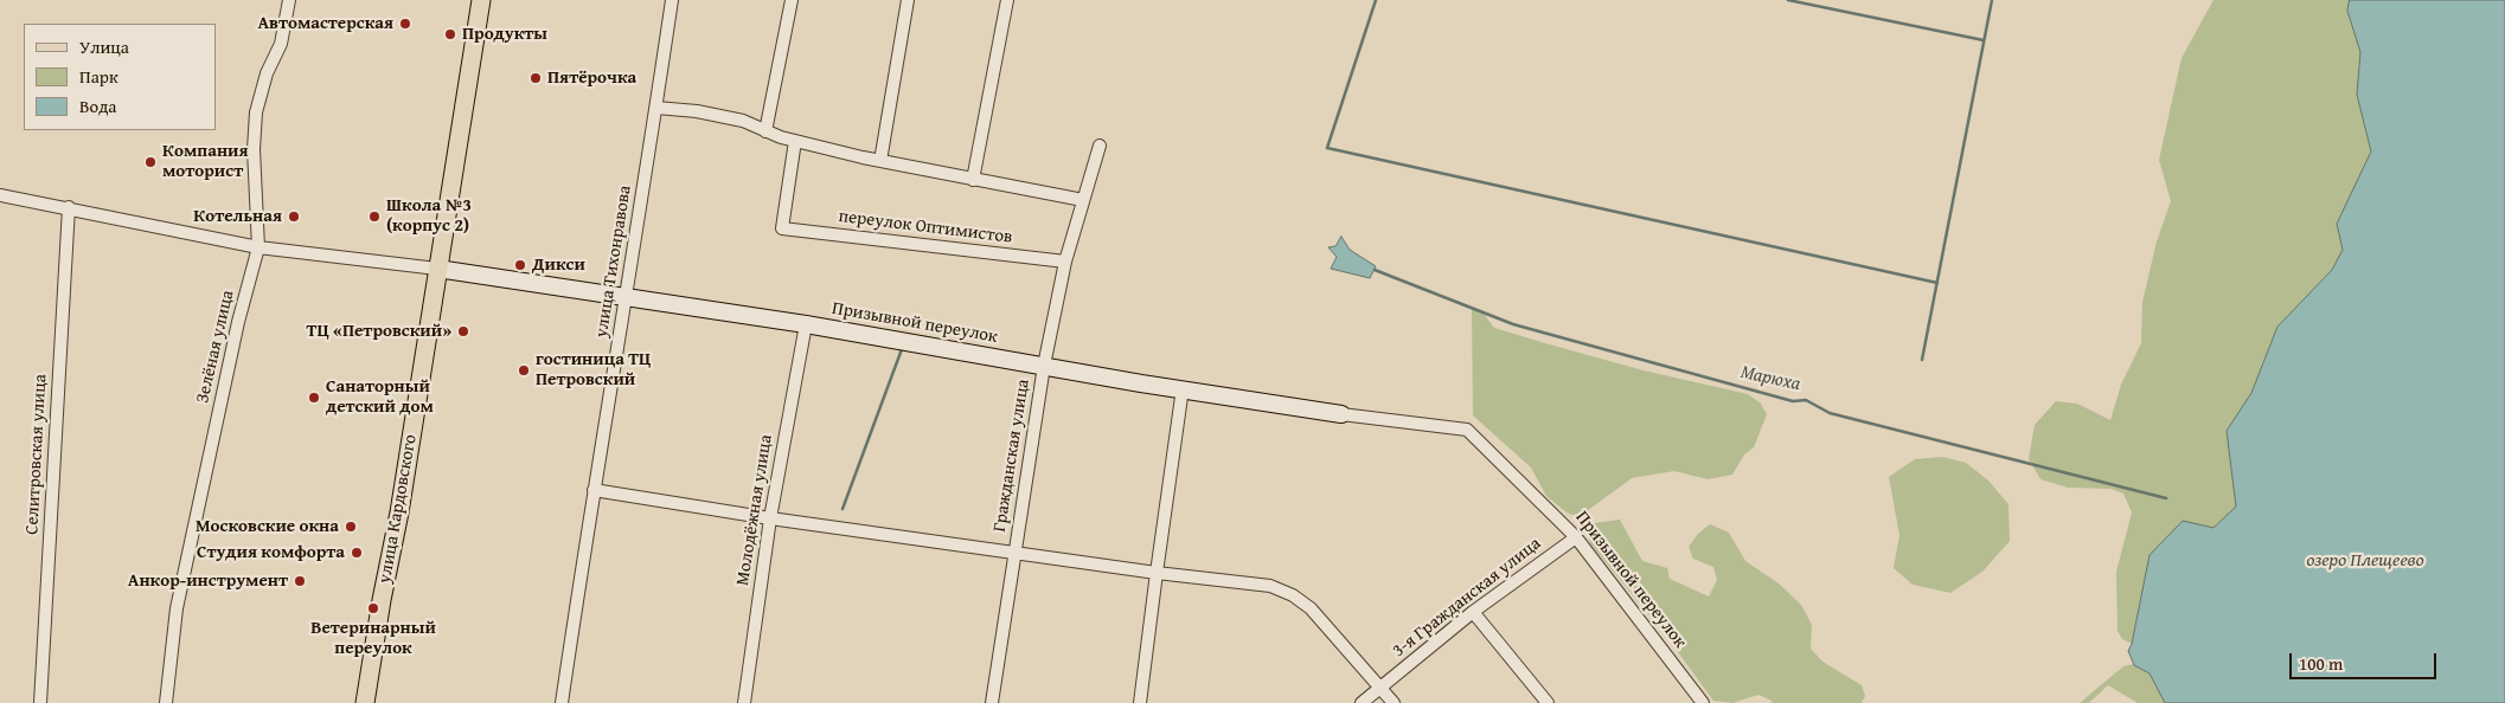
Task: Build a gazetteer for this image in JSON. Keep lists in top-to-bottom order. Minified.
{"streets":{"main road":["улица Кардовского"],"street":["переулок Оптимистов","улица Тихонравова","Призывной переулок","Зелёная улица","Селитровская улица","Гражданская улица","Молодёжная улица","3-я Гражданская улица"]},"crossings":[["переулок Оптимистов","Гражданская улица"],["улица Тихонравова","Призывной переулок"],["Призывной переулок","Зелёная улица"],["Призывной переулок","Селитровская улица"],["Призывной переулок","Гражданская улица"],["Призывной переулок","улица Кардовского"],["Призывной переулок","Молодёжная улица"],["Призывной переулок","3-я Гражданская улица"],["Гражданская улица","3-я Гражданская улица"]],"water":["Марюха","озеро Плещеево"],"places":["Автомастерская","Продукты","Пятёрочка","Компания моторист","Котельная","Школа №3 (корпус 2)","Дикси","ТЦ «Петровский»","гостиница ТЦ Петровский","Санаторный детский дом","Московские окна","Студия комфорта","Анкор-инструмент","Ветеринарный переулок"],"legend":["Улица","Парк","Вода"],"scale_bar":"100 m"}
